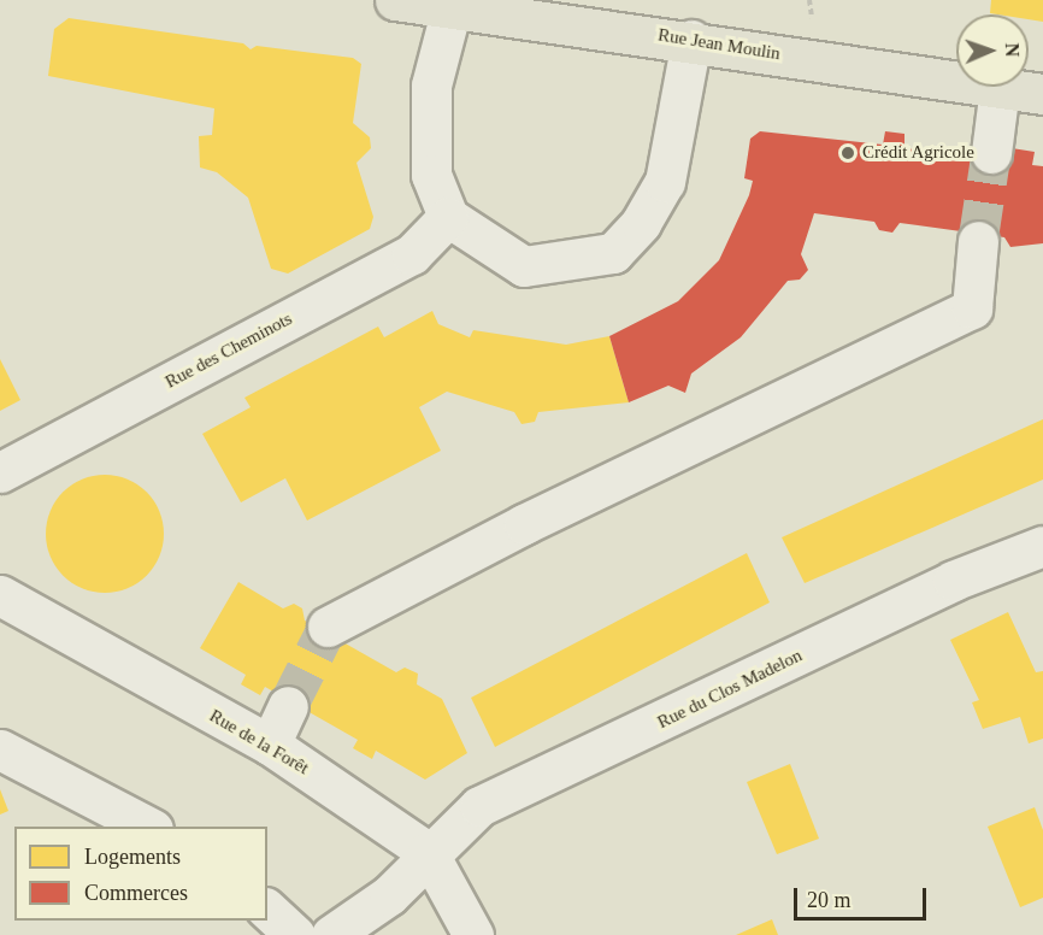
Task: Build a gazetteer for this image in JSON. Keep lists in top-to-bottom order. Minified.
{"streets":{"main road":["Rue Jean Moulin"],"street":["Rue des Cheminots","Rue du Clos Madelon","Rue de la Forêt"]},"crossings":[["Rue du Clos Madelon","Rue de la Forêt"]],"places":["Crédit Agricole"],"legend":["Logements","Commerces"],"scale_bar":"20 m","north":"right"}
